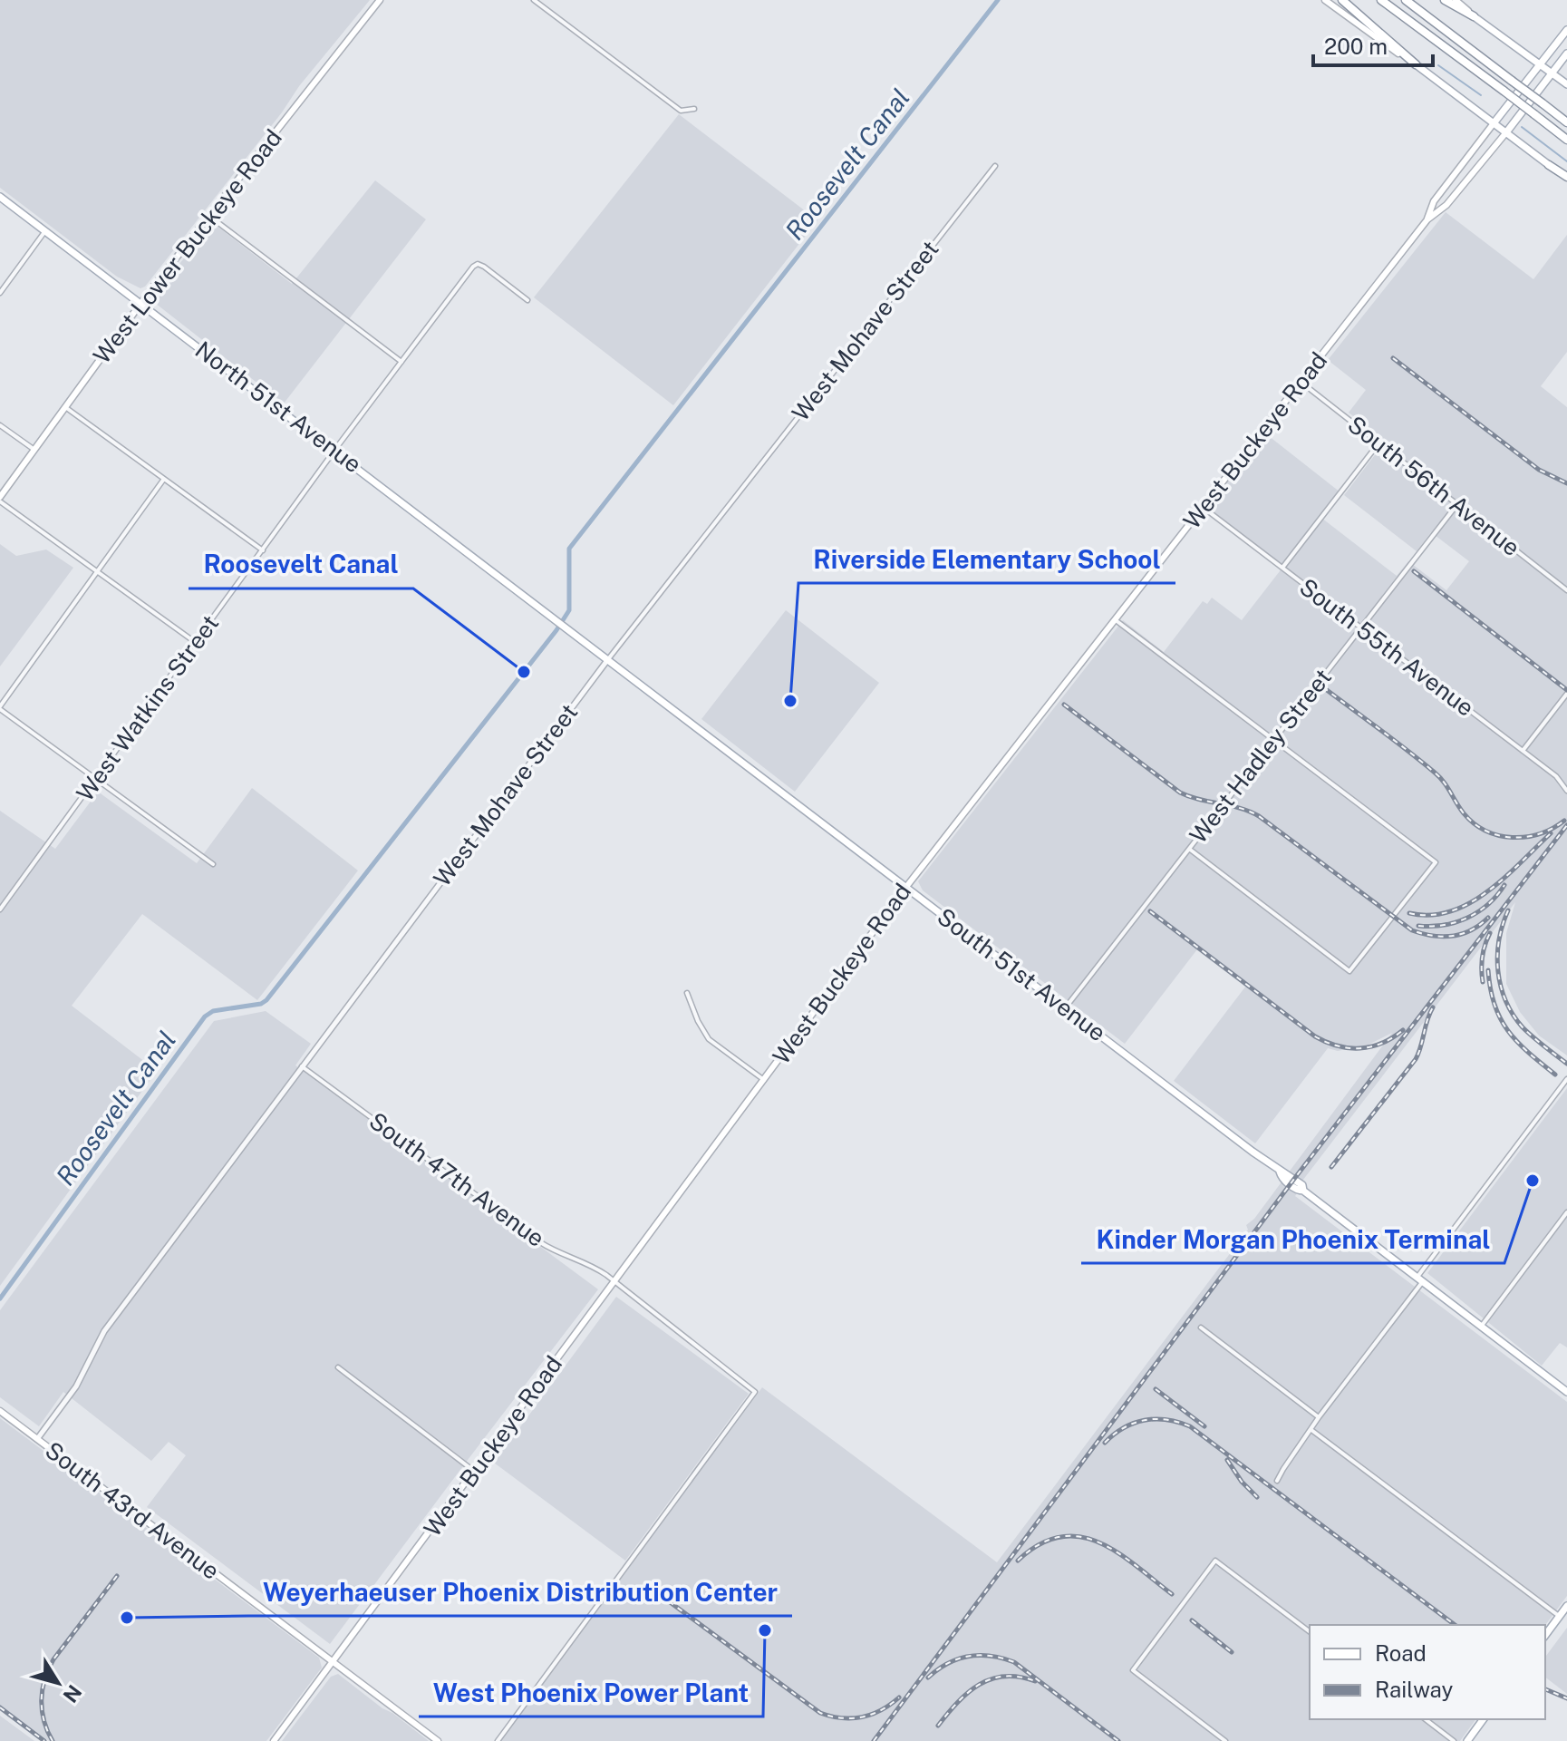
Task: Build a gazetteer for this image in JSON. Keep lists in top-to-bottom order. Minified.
{"streets":{"main road":["West Lower Buckeye Road","North 51st Avenue","West Buckeye Road","South 51st Avenue","South 43rd Avenue"],"street":["West Mohave Street","South 56th Avenue","South 55th Avenue","West Watkins Street","West Hadley Street","South 47th Avenue"]},"crossings":[["West Lower Buckeye Road","North 51st Avenue"],["West Mohave Street","South 51st Avenue"],["West Mohave Street","South 47th Avenue"],["West Mohave Street","South 43rd Avenue"],["North 51st Avenue","West Watkins Street"],["North 51st Avenue","South 51st Avenue"],["West Buckeye Road","South 56th Avenue"],["West Buckeye Road","South 55th Avenue"],["West Buckeye Road","South 51st Avenue"],["West Buckeye Road","South 47th Avenue"],["West Buckeye Road","South 43rd Avenue"],["South 56th Avenue","West Hadley Street"],["South 55th Avenue","West Hadley Street"],["West Hadley Street","South 51st Avenue"]],"water":["Roosevelt Canal"],"places":["Roosevelt Canal","Riverside Elementary School","Kinder Morgan Phoenix Terminal","Weyerhaeuser Phoenix Distribution Center","West Phoenix Power Plant"],"legend":["Road","Railway"],"scale_bar":"200 m","north":"bottom right"}
